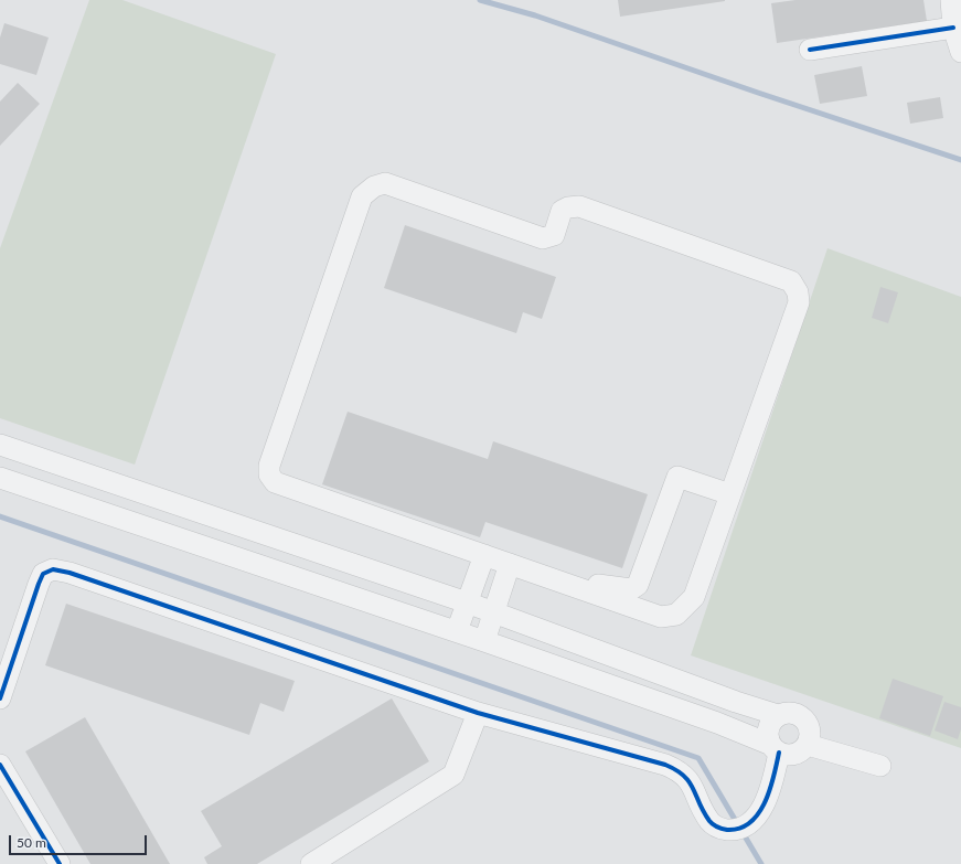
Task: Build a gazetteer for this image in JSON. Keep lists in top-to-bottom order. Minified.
{"scale_bar":"50 m"}
